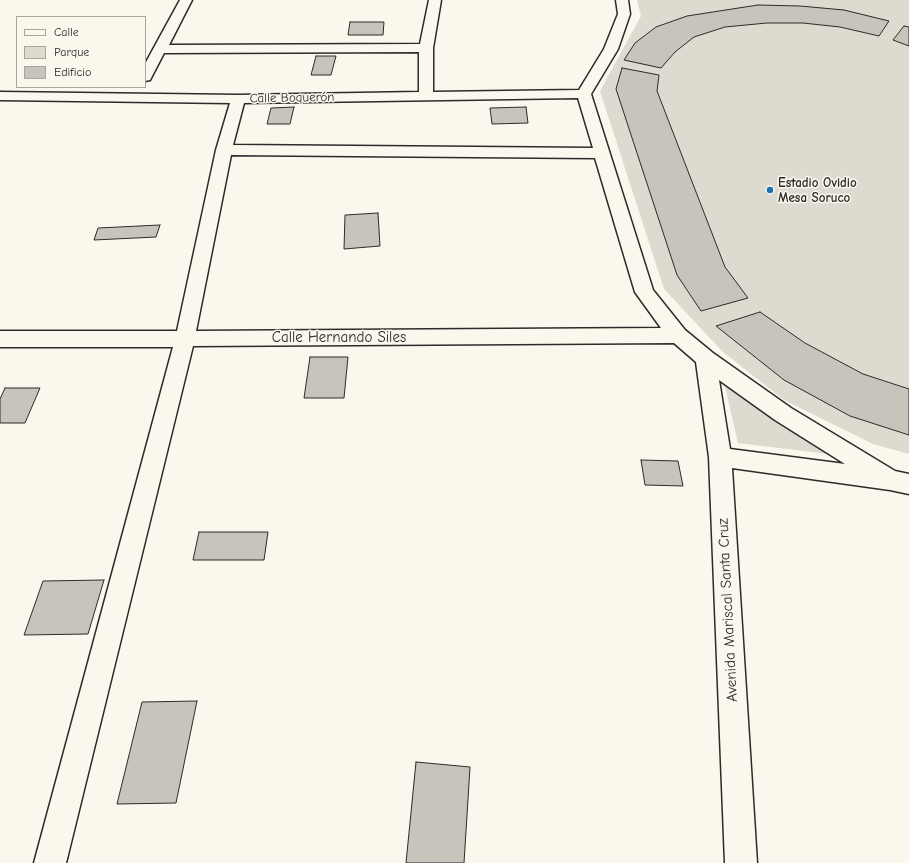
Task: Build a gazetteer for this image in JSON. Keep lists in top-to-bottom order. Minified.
{"streets":{"street":["Calle Boquerón","Calle Hernando Siles","Avenida Mariscal Santa Cruz"]},"places":["Estadio Ovidio Mesa Soruco"],"legend":["Calle","Parque","Edificio"]}
